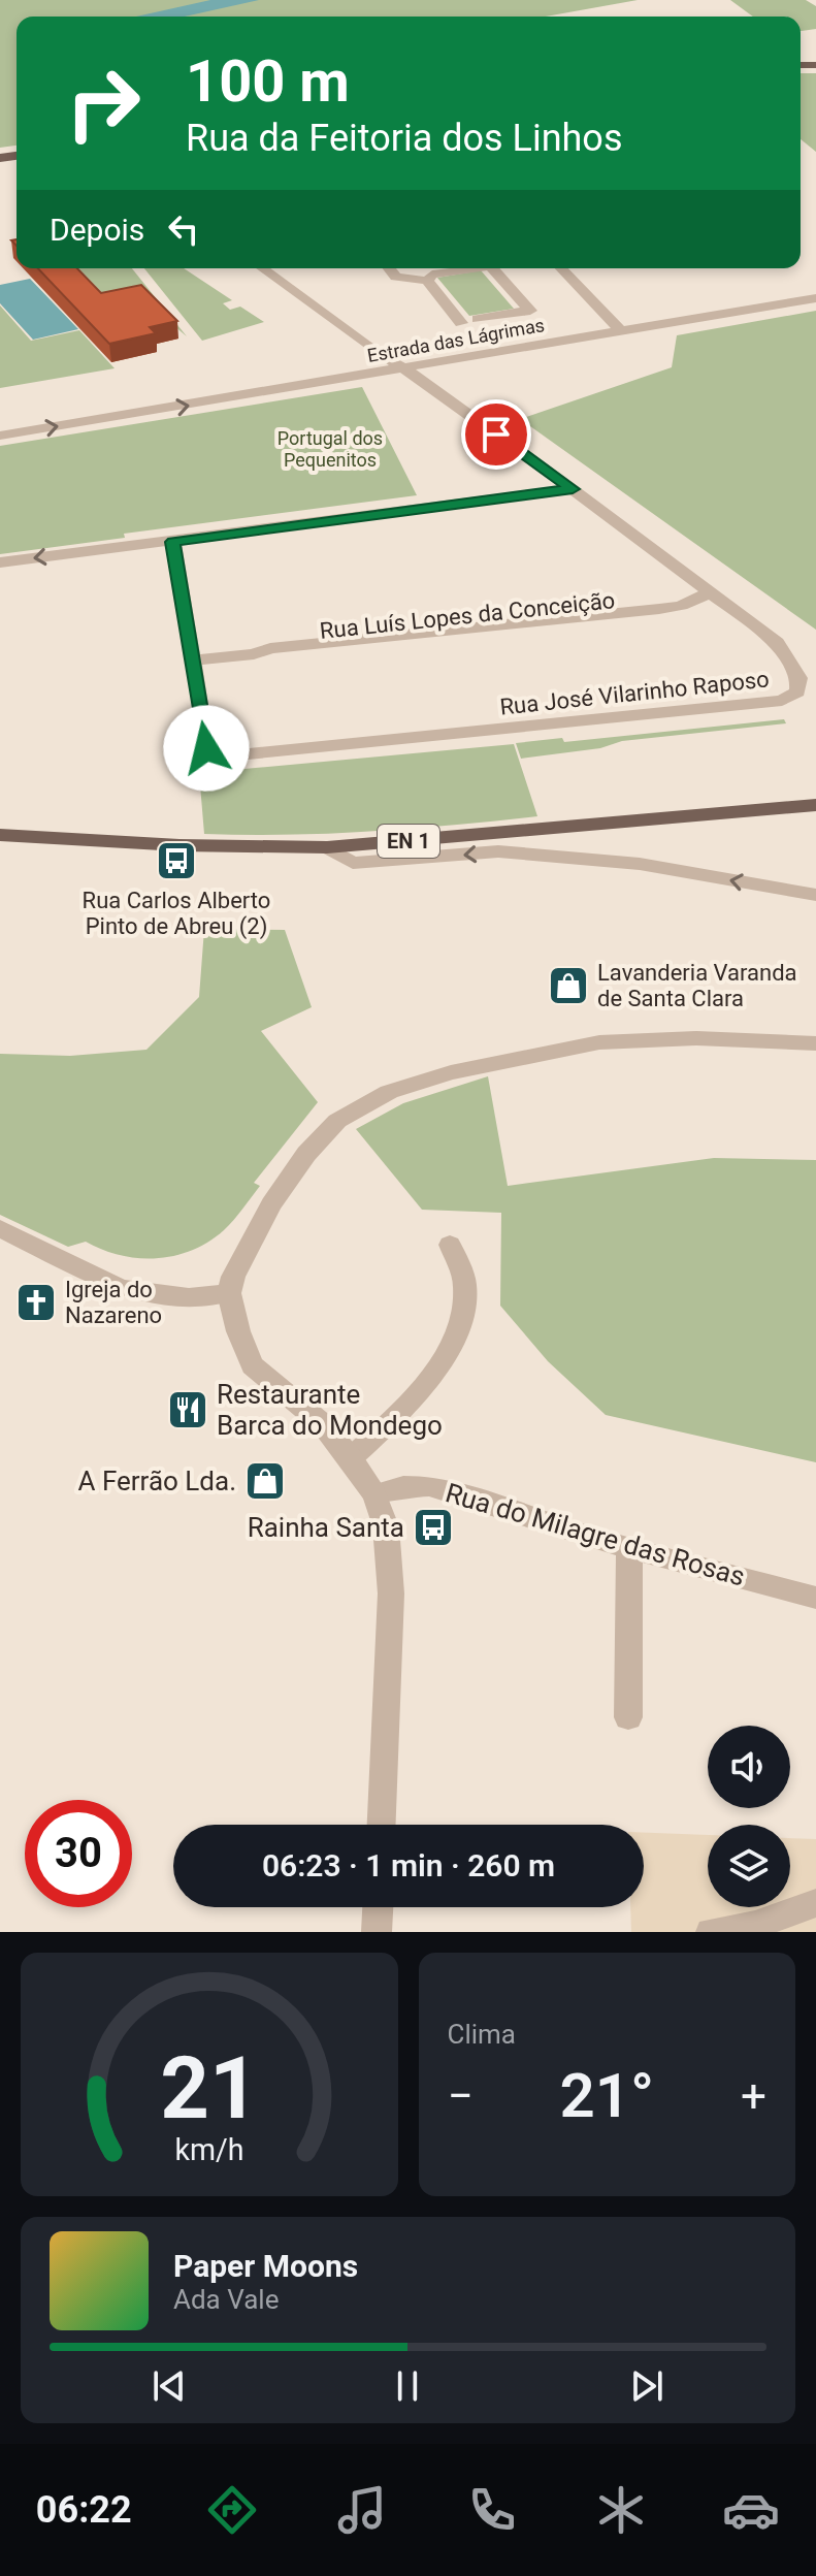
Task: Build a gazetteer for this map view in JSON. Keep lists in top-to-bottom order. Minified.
{"streets":{"main road":["EN 1"],"street":["Estrada das Lágrimas","Rua Luís Lopes da Conceição","Rua José Vilarinho Raposo","Rua do Milagre das Rosas"]},"crossings":[["Estrada das Lágrimas","Rua José Vilarinho Raposo"],["Rua Luís Lopes da Conceição","Rua José Vilarinho Raposo"]],"parks":["Portugal dos Pequenitos"],"places":{"bus stop":["Rua Carlos Alberto Pinto de Abreu (2)","Rainha Santa"],"shop":["Lavanderia Varanda de Santa Clara","A Ferrão Lda."],"church":["Igreja do Nazareno"],"restaurant":["Restaurante Barca do Mondego"]},"page":{"turn":["100 m","Rua da Feitoria dos Linhos"],"then":"Depois","limit":"30","trip":"06:23 · 1 min · 260 m","tile":"Clima","heat":["−","21°","+"],"song":["Paper Moons","Ada Vale"],"tabs":"06:22","gauge":["21","km/h"]}}
